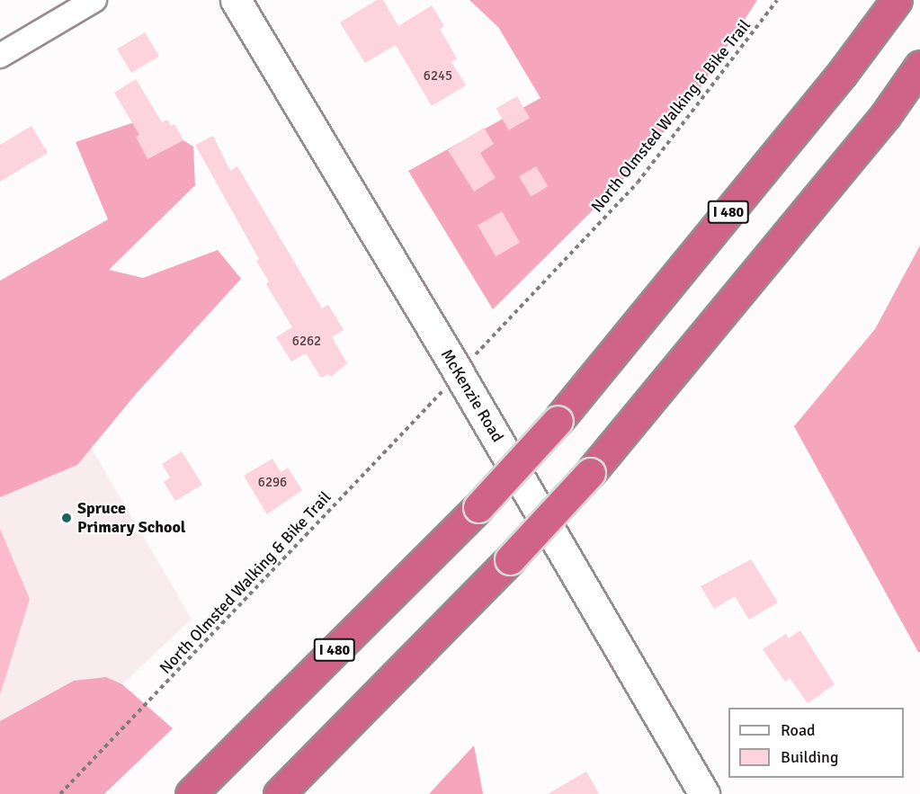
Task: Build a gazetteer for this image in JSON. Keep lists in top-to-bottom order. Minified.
{"streets":{"highway":["I 480"],"street":["McKenzie Road"],"path":["North Olmsted Walking & Bike Trail"]},"places":["Spruce Primary School"],"house_numbers":["6245","6262","6296"],"legend":["Road","Building"]}
